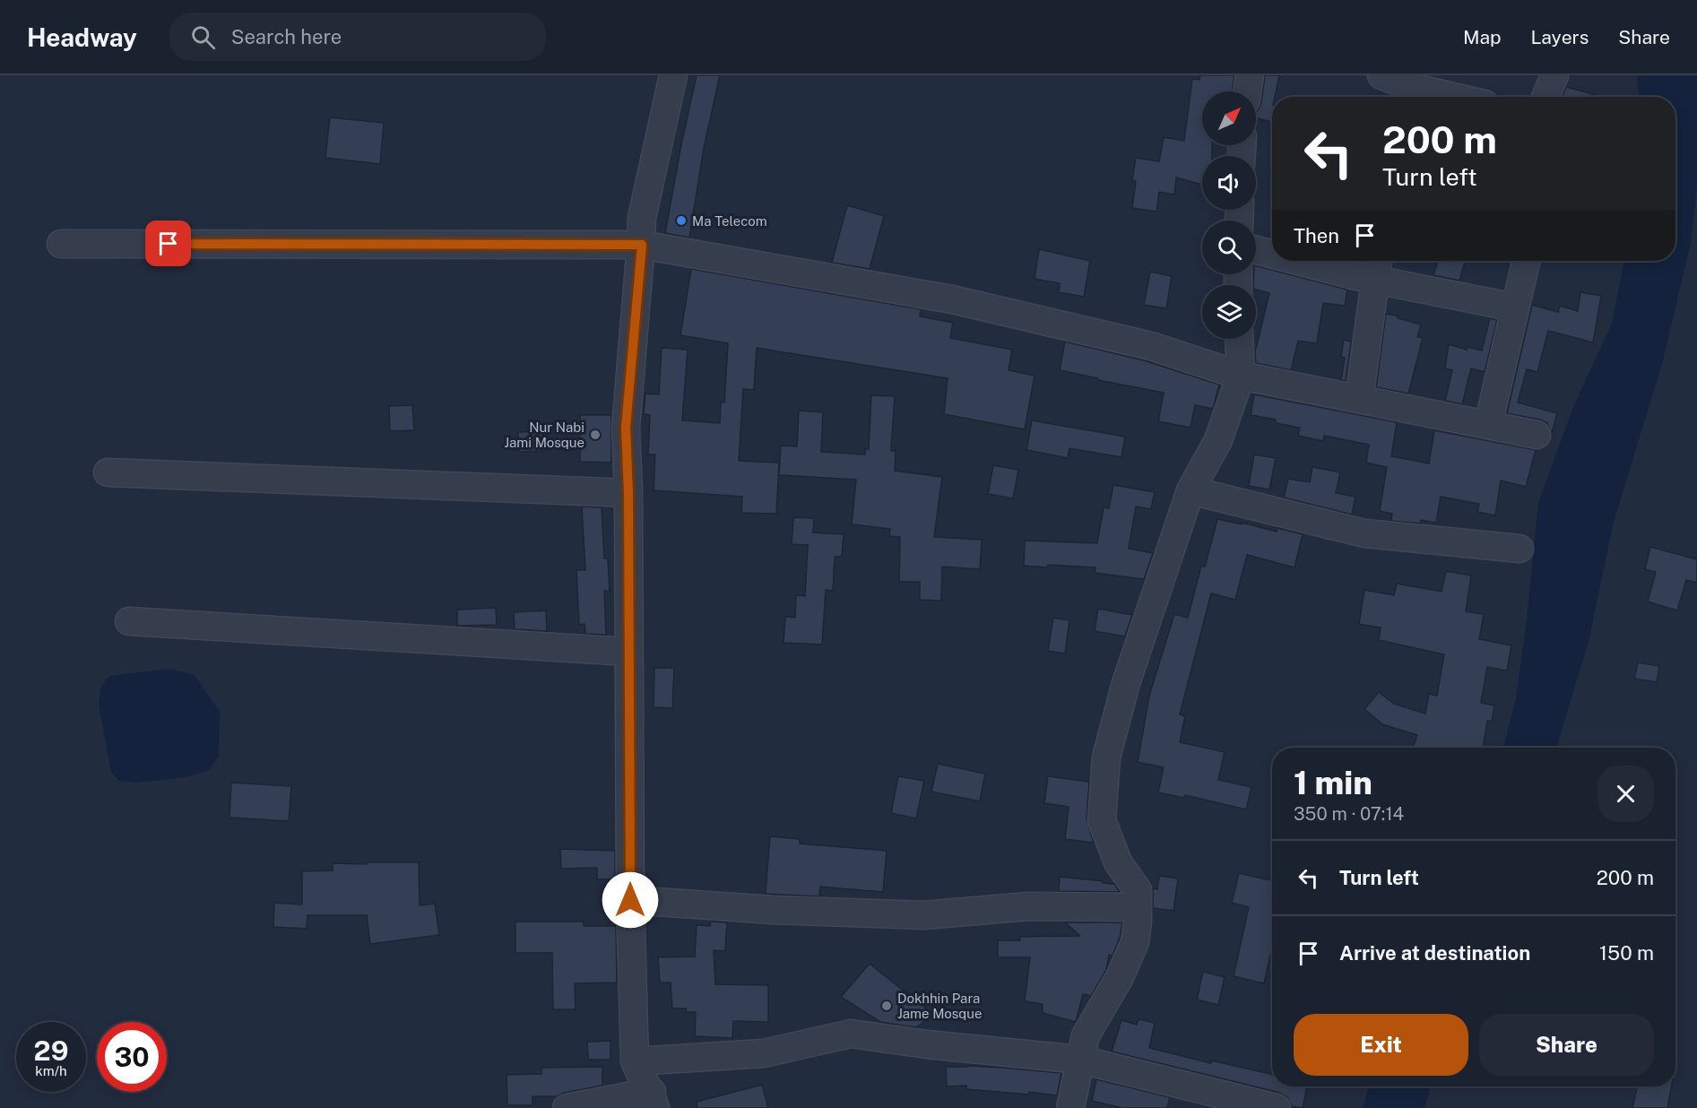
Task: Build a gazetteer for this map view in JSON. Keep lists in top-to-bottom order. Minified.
{"places":["Ma Telecom","Nur Nabi Jami Mosque","Dokhhin Para Jame Mosque"],"north":"top right","page":{"header":"Headway","search":"Search here","nav":["Map","Layers","Share"],"turn":["200 m","Turn left"],"then":"Then","heading":["1 min","350 m · 07:14"],"list":[{"name":"Turn left","value":"200 m"},{"name":"Arrive at destination","value":"150 m"}],"buttons":["Exit","Share"],"speed":"29 km/h","limit":"30"}}
